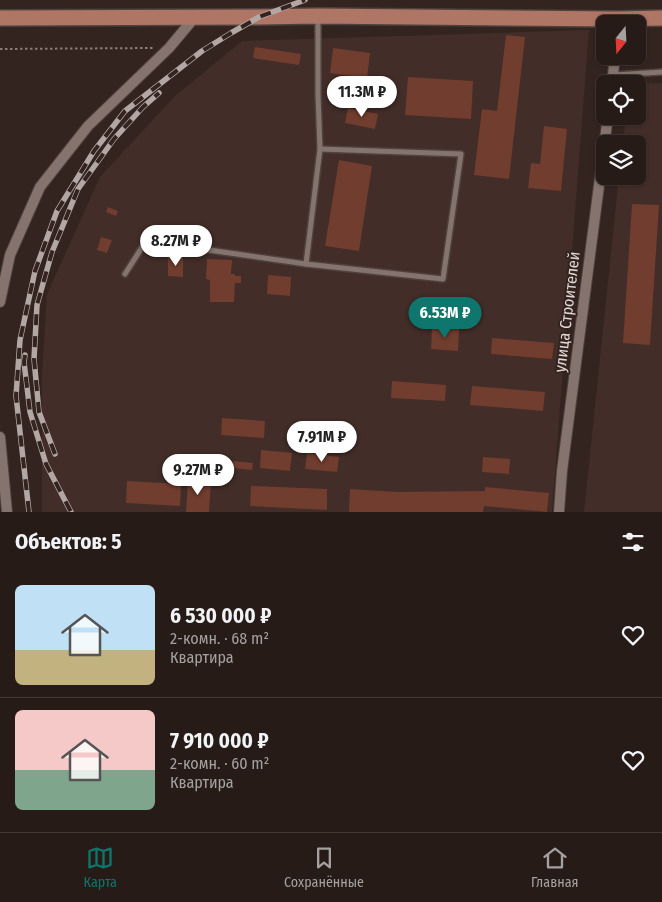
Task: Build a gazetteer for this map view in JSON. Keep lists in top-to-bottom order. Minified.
{"streets":{"street":["улица Строителей"]},"north":"bottom","page":{"price":["11.3M ₽","8.27M ₽","6.53M ₽","7.91M ₽","9.27M ₽"],"heading":"Объектов: 5","list":[{"name":"6 530 000 ₽","note":"2-комн. · 68 m² · Квартира"},{"name":"7 910 000 ₽","note":"2-комн. · 60 m² · Квартира"}],"tabs":["Карта","Сохранённые","Главная"]}}
